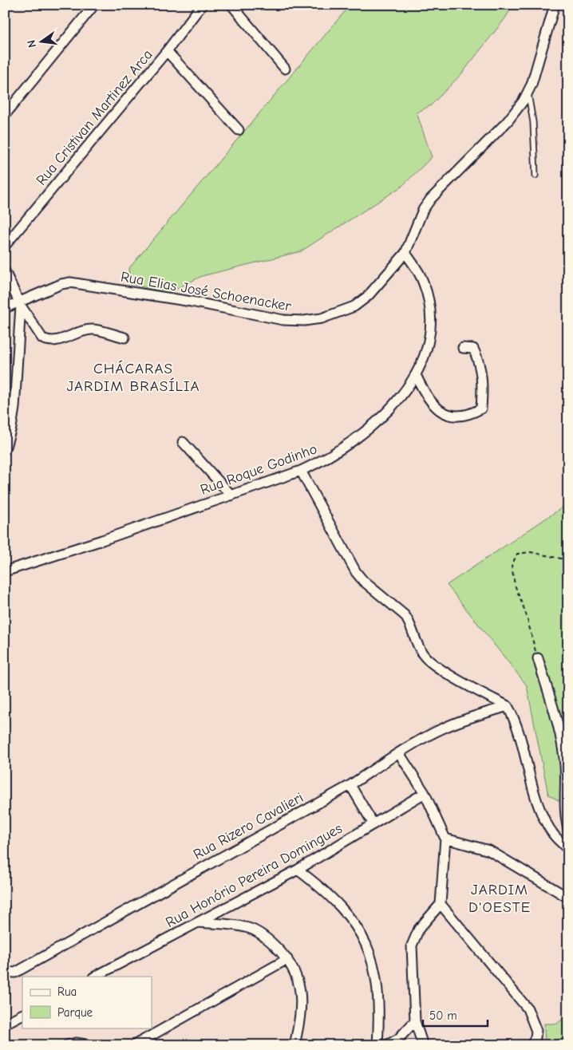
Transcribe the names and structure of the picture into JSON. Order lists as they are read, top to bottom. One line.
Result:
{"streets":{"street":["Rua Cristivan Martinez Arca","Rua Elias José Schoenacker","Rua Roque Godinho","Rua Rizero Cavalieri","Rua Honório Pereira Domingues"]},"crossings":[["Rua Elias José Schoenacker","Rua Roque Godinho"]],"districts":["CHÁCARAS JARDIM BRASÍLIA","JARDIM D'OESTE"],"legend":["Rua","Parque"],"scale_bar":"50 m","north":"left"}
